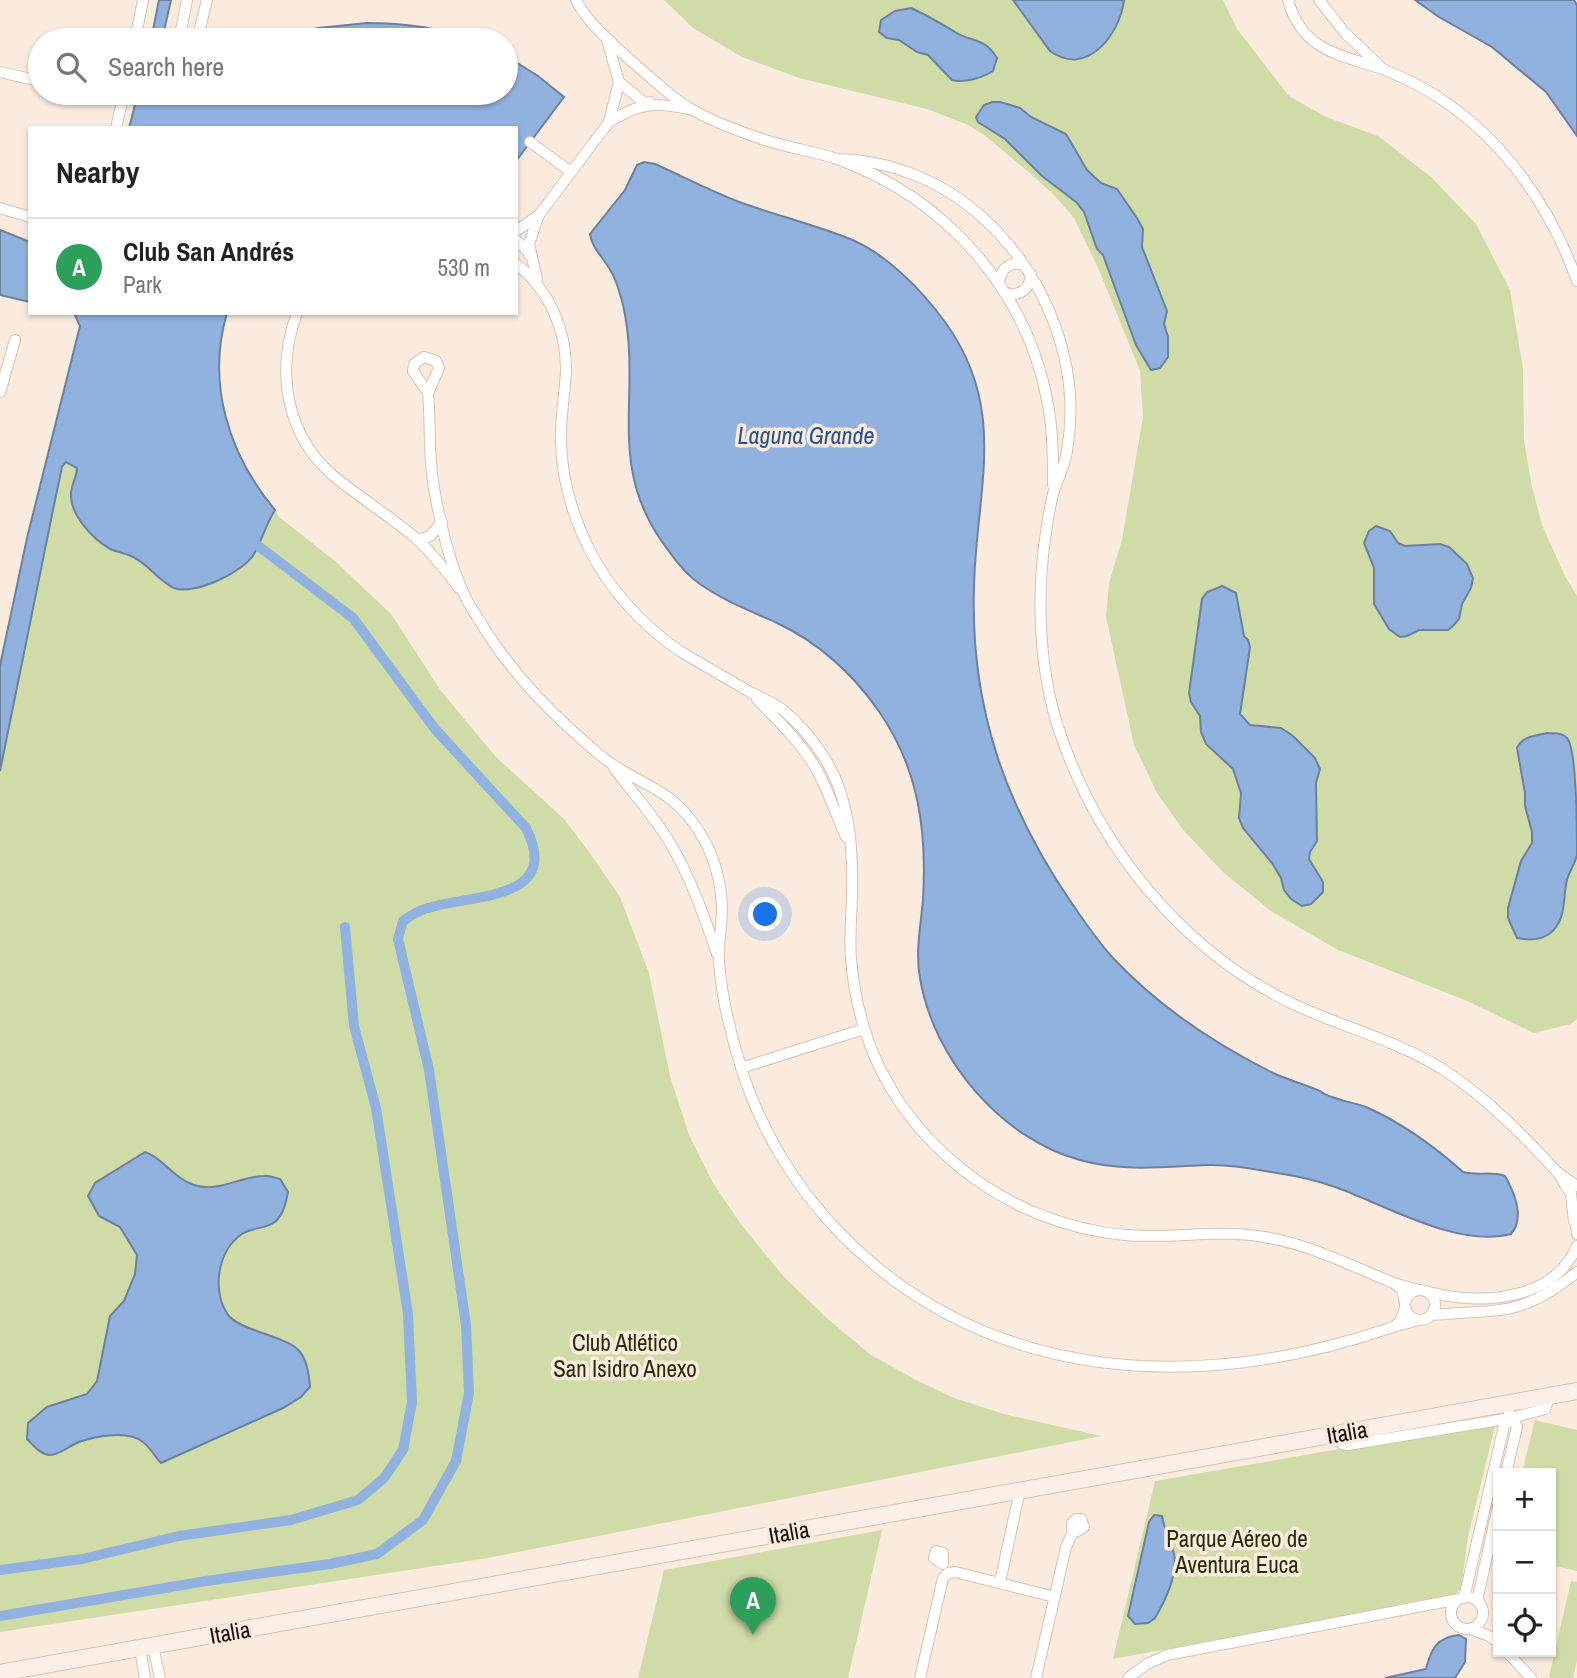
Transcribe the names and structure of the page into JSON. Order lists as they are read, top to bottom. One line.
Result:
{"streets":{"street":["Italia"]},"water":["Laguna Grande"],"parks":["Club Atlético San Isidro Anexo","Parque Aéreo de Aventura Euca"],"page":{"search":"Search here","heading":"Nearby","list":[{"mark":"A","name":"Club San Andrés","note":"Park","value":"530 m"}],"map_buttons":["+","−"],"pins":"A"}}
